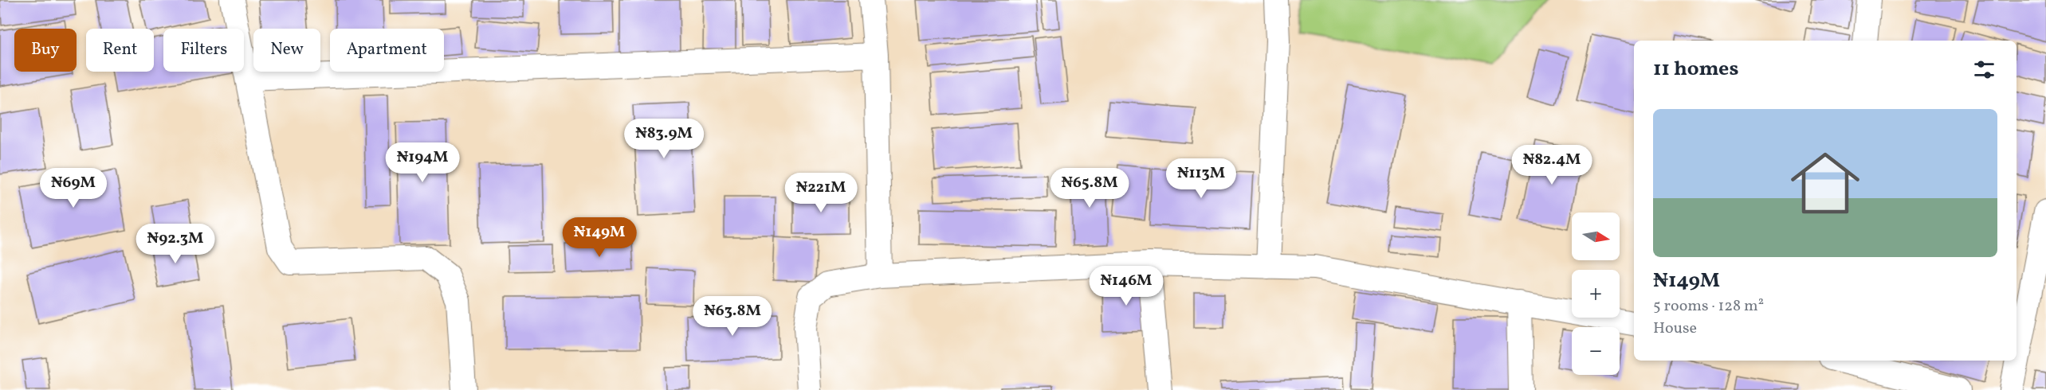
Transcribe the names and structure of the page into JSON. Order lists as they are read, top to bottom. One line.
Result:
{"north":"right","page":{"chip":["Buy","Rent","Filters","New","Apartment"],"heading":"11 homes","list":[{"name":"₦149M","note":"5 rooms · 128 m² · House"}],"price":["₦83.9M","₦194M","₦82.4M","₦113M","₦69M","₦65.8M","₦221M","₦149M","₦92.3M","₦146M","₦63.8M"],"map_buttons":["+","−"]}}
